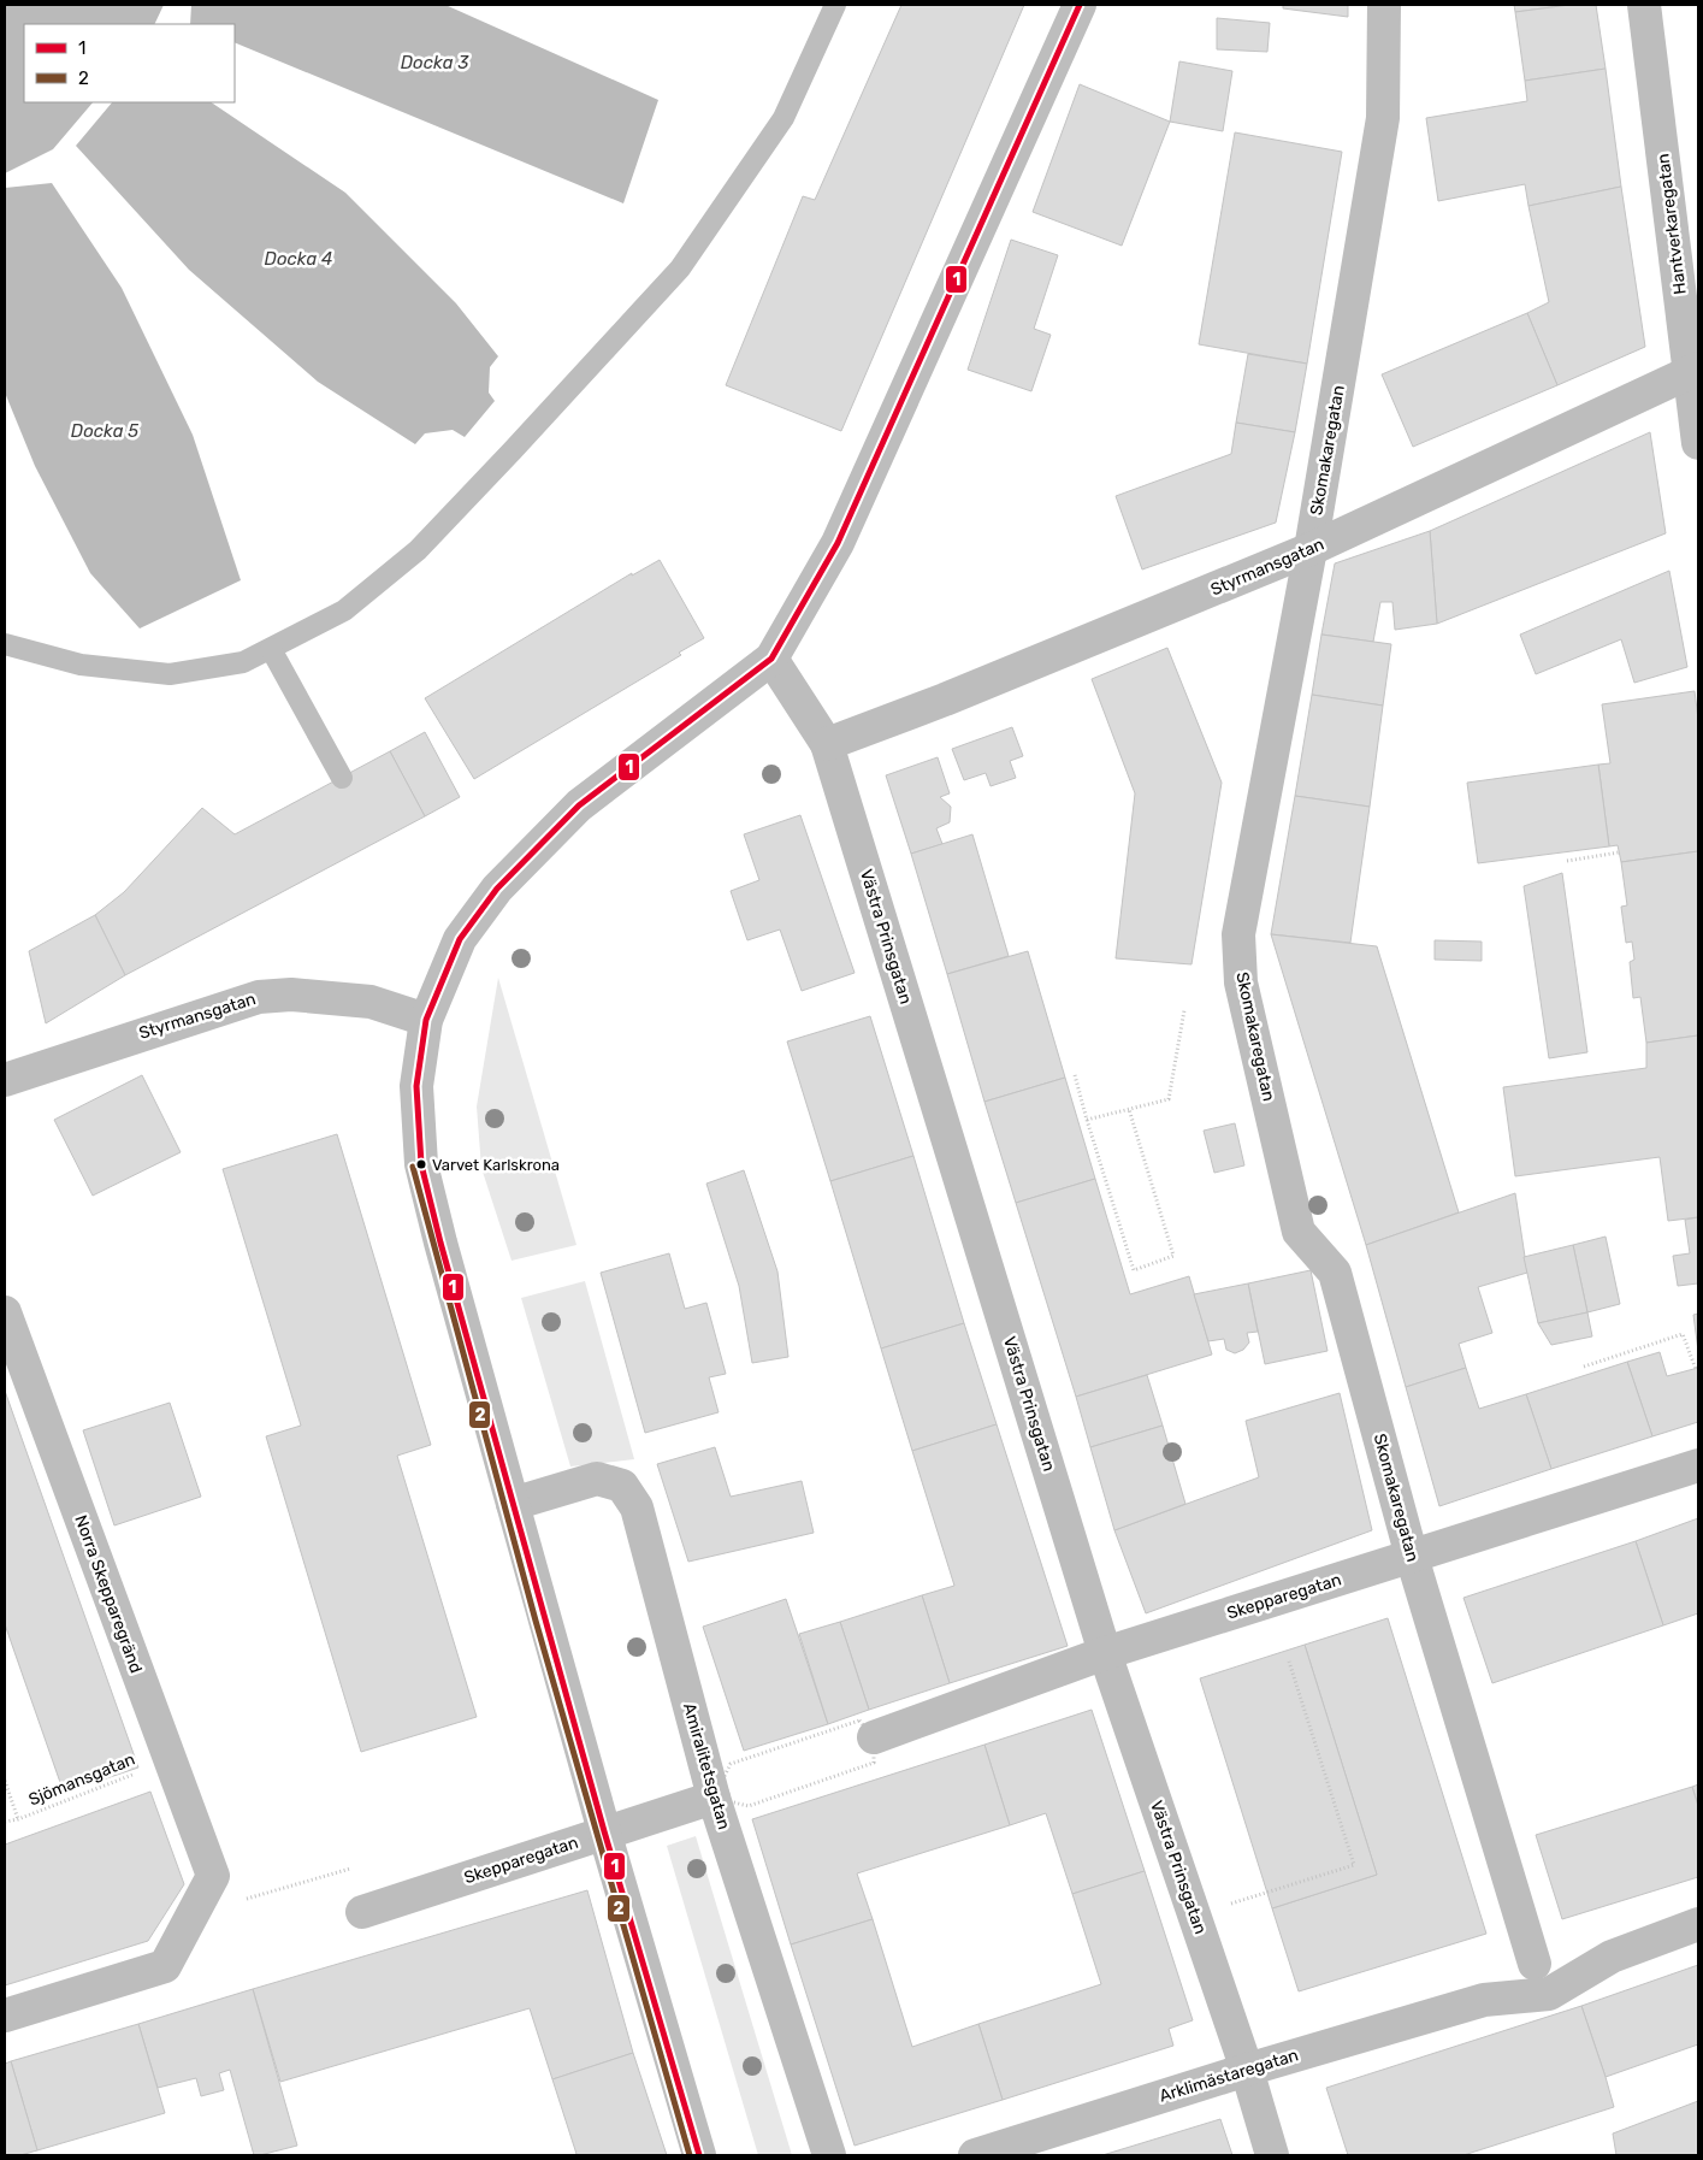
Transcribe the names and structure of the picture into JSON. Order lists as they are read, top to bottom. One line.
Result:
{"streets":{"street":["Hantverkaregatan","Skomakaregatan","Styrmansgatan","Västra Prinsgatan","Norra Skepparegränd","Skepparegatan","Amiralitetsgatan","Arklimästaregatan"],"path":["Sjömansgatan"]},"crossings":[["Hantverkaregatan","Styrmansgatan"],["Skomakaregatan","Styrmansgatan"],["Skomakaregatan","Skepparegatan"],["Skomakaregatan","Arklimästaregatan"],["Styrmansgatan","Västra Prinsgatan"],["Västra Prinsgatan","Skepparegatan"],["Västra Prinsgatan","Arklimästaregatan"],["Norra Skepparegränd","Sjömansgatan"],["Skepparegatan","Amiralitetsgatan"]],"water":["Docka 3","Docka 4","Docka 5"],"places":["Varvet Karlskrona"],"lines":["transit line 1","transit line 2"],"legend":["1","2"]}
